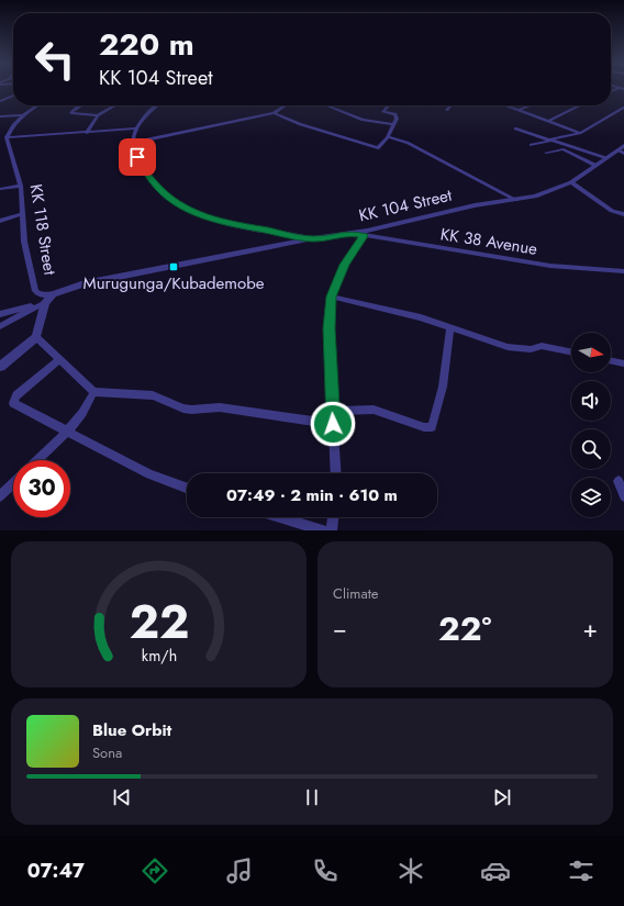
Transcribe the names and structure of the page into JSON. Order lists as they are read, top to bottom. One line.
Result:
{"streets":{"street":["KK 104 Street","KK 118 Street","KK 38 Avenue"]},"crossings":[["KK 104 Street","KK 118 Street"],["KK 104 Street","KK 38 Avenue"]],"places":{"transit":["Murugunga/Kubademobe"]},"north":"right","page":{"turn":["220 m","KK 104 Street"],"limit":"30","trip":"07:49 · 2 min · 610 m","tile":"Climate","heat":["−","22°","+"],"song":["Blue Orbit","Sona"],"tabs":"07:47","gauge":["22","km/h"]}}
